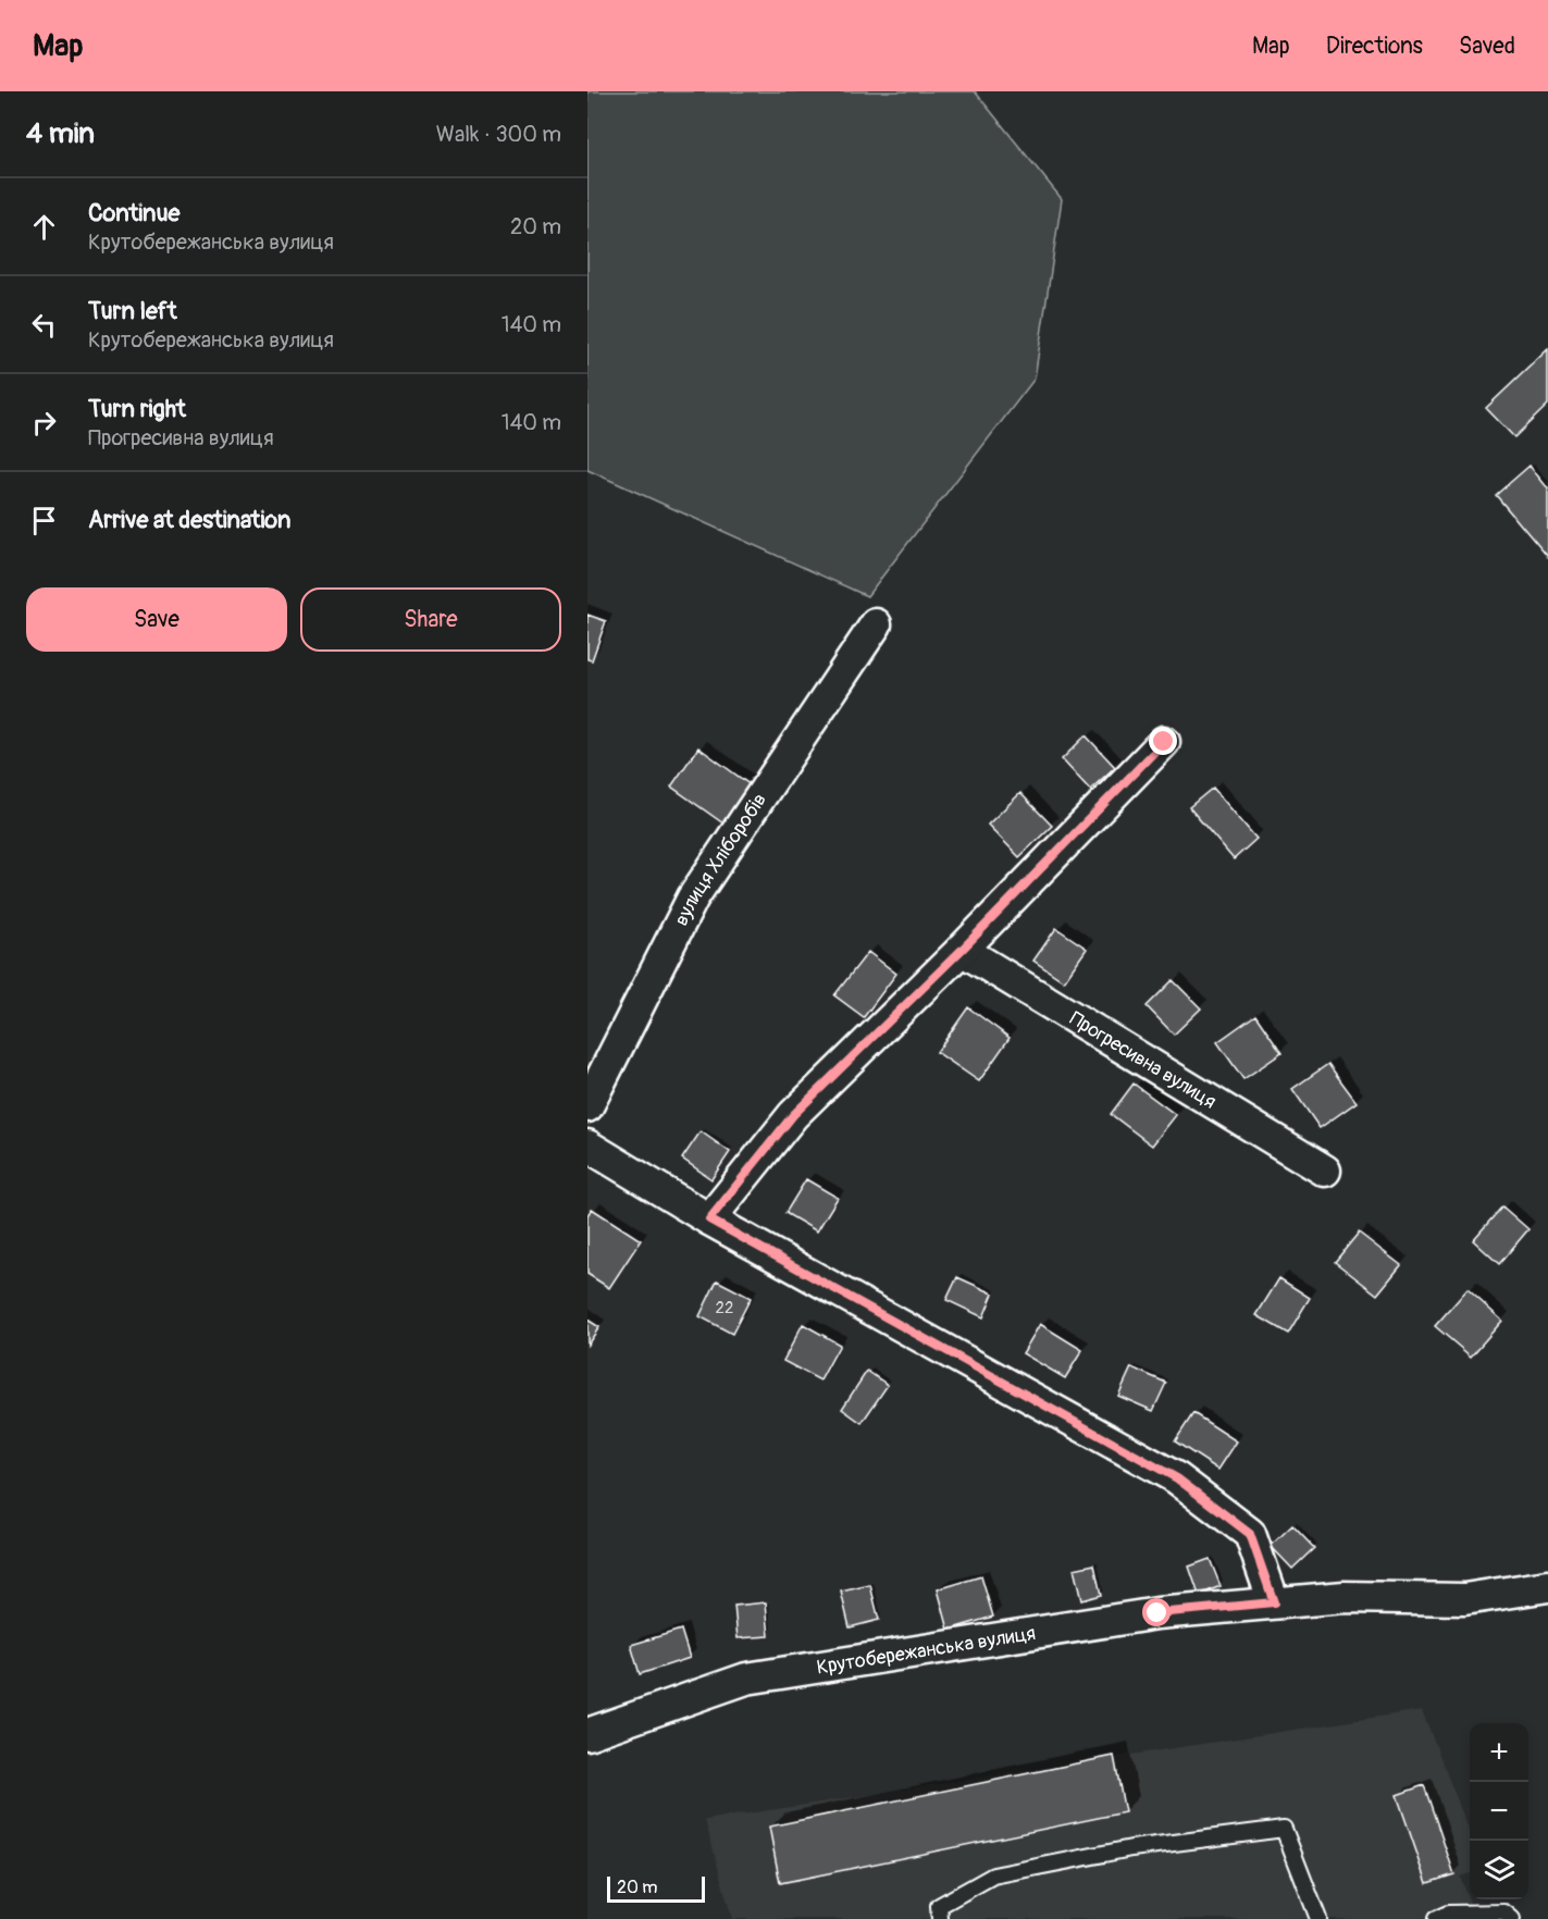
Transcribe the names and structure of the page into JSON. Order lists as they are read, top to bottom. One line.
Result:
{"streets":{"street":["вулиця Хліборобів","Прогресивна вулиця","Крутобережанська вулиця"]},"house_numbers":["22"],"scale_bar":"20 m","page":{"header":"Map","nav":["Map","Directions","Saved"],"heading":["4 min","Walk · 300 m"],"list":[["Continue","Крутобережанська вулиця","20 m"],["Turn left","Крутобережанська вулиця","140 m"],["Turn right","Прогресивна вулиця","140 m"],"Arrive at destination"],"buttons":["Save","Share"],"map_buttons":["+","−"],"scale":"20 m"}}
